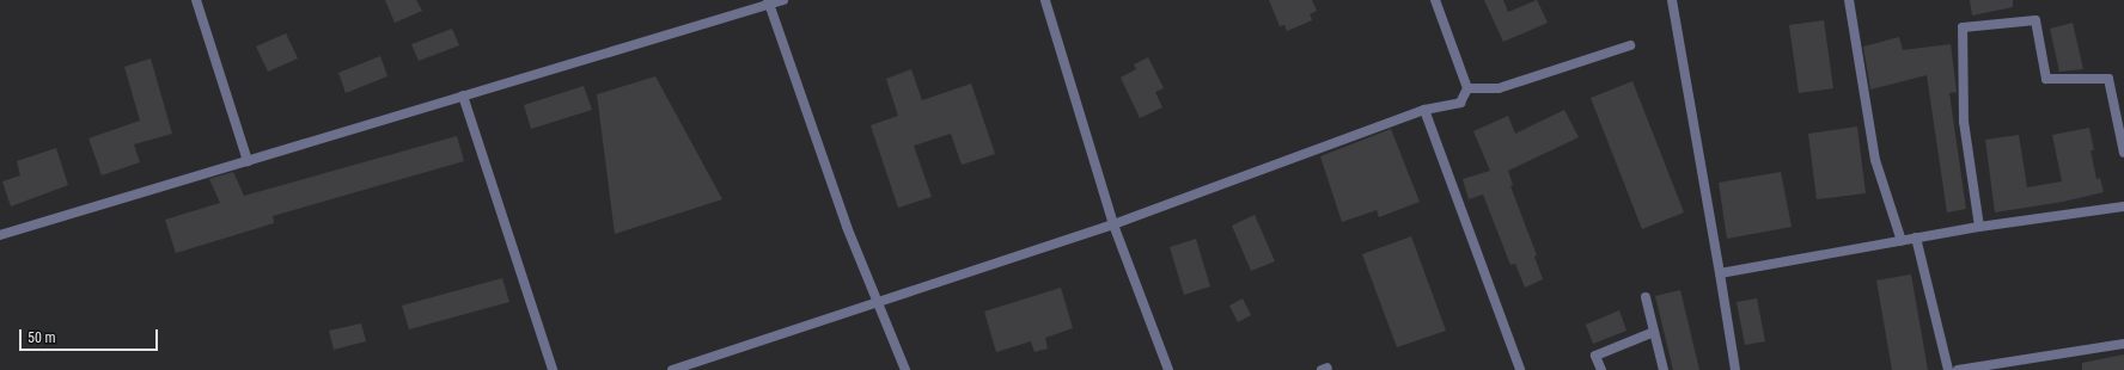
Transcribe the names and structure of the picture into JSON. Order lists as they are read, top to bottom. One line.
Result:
{"scale_bar":"50 m"}
